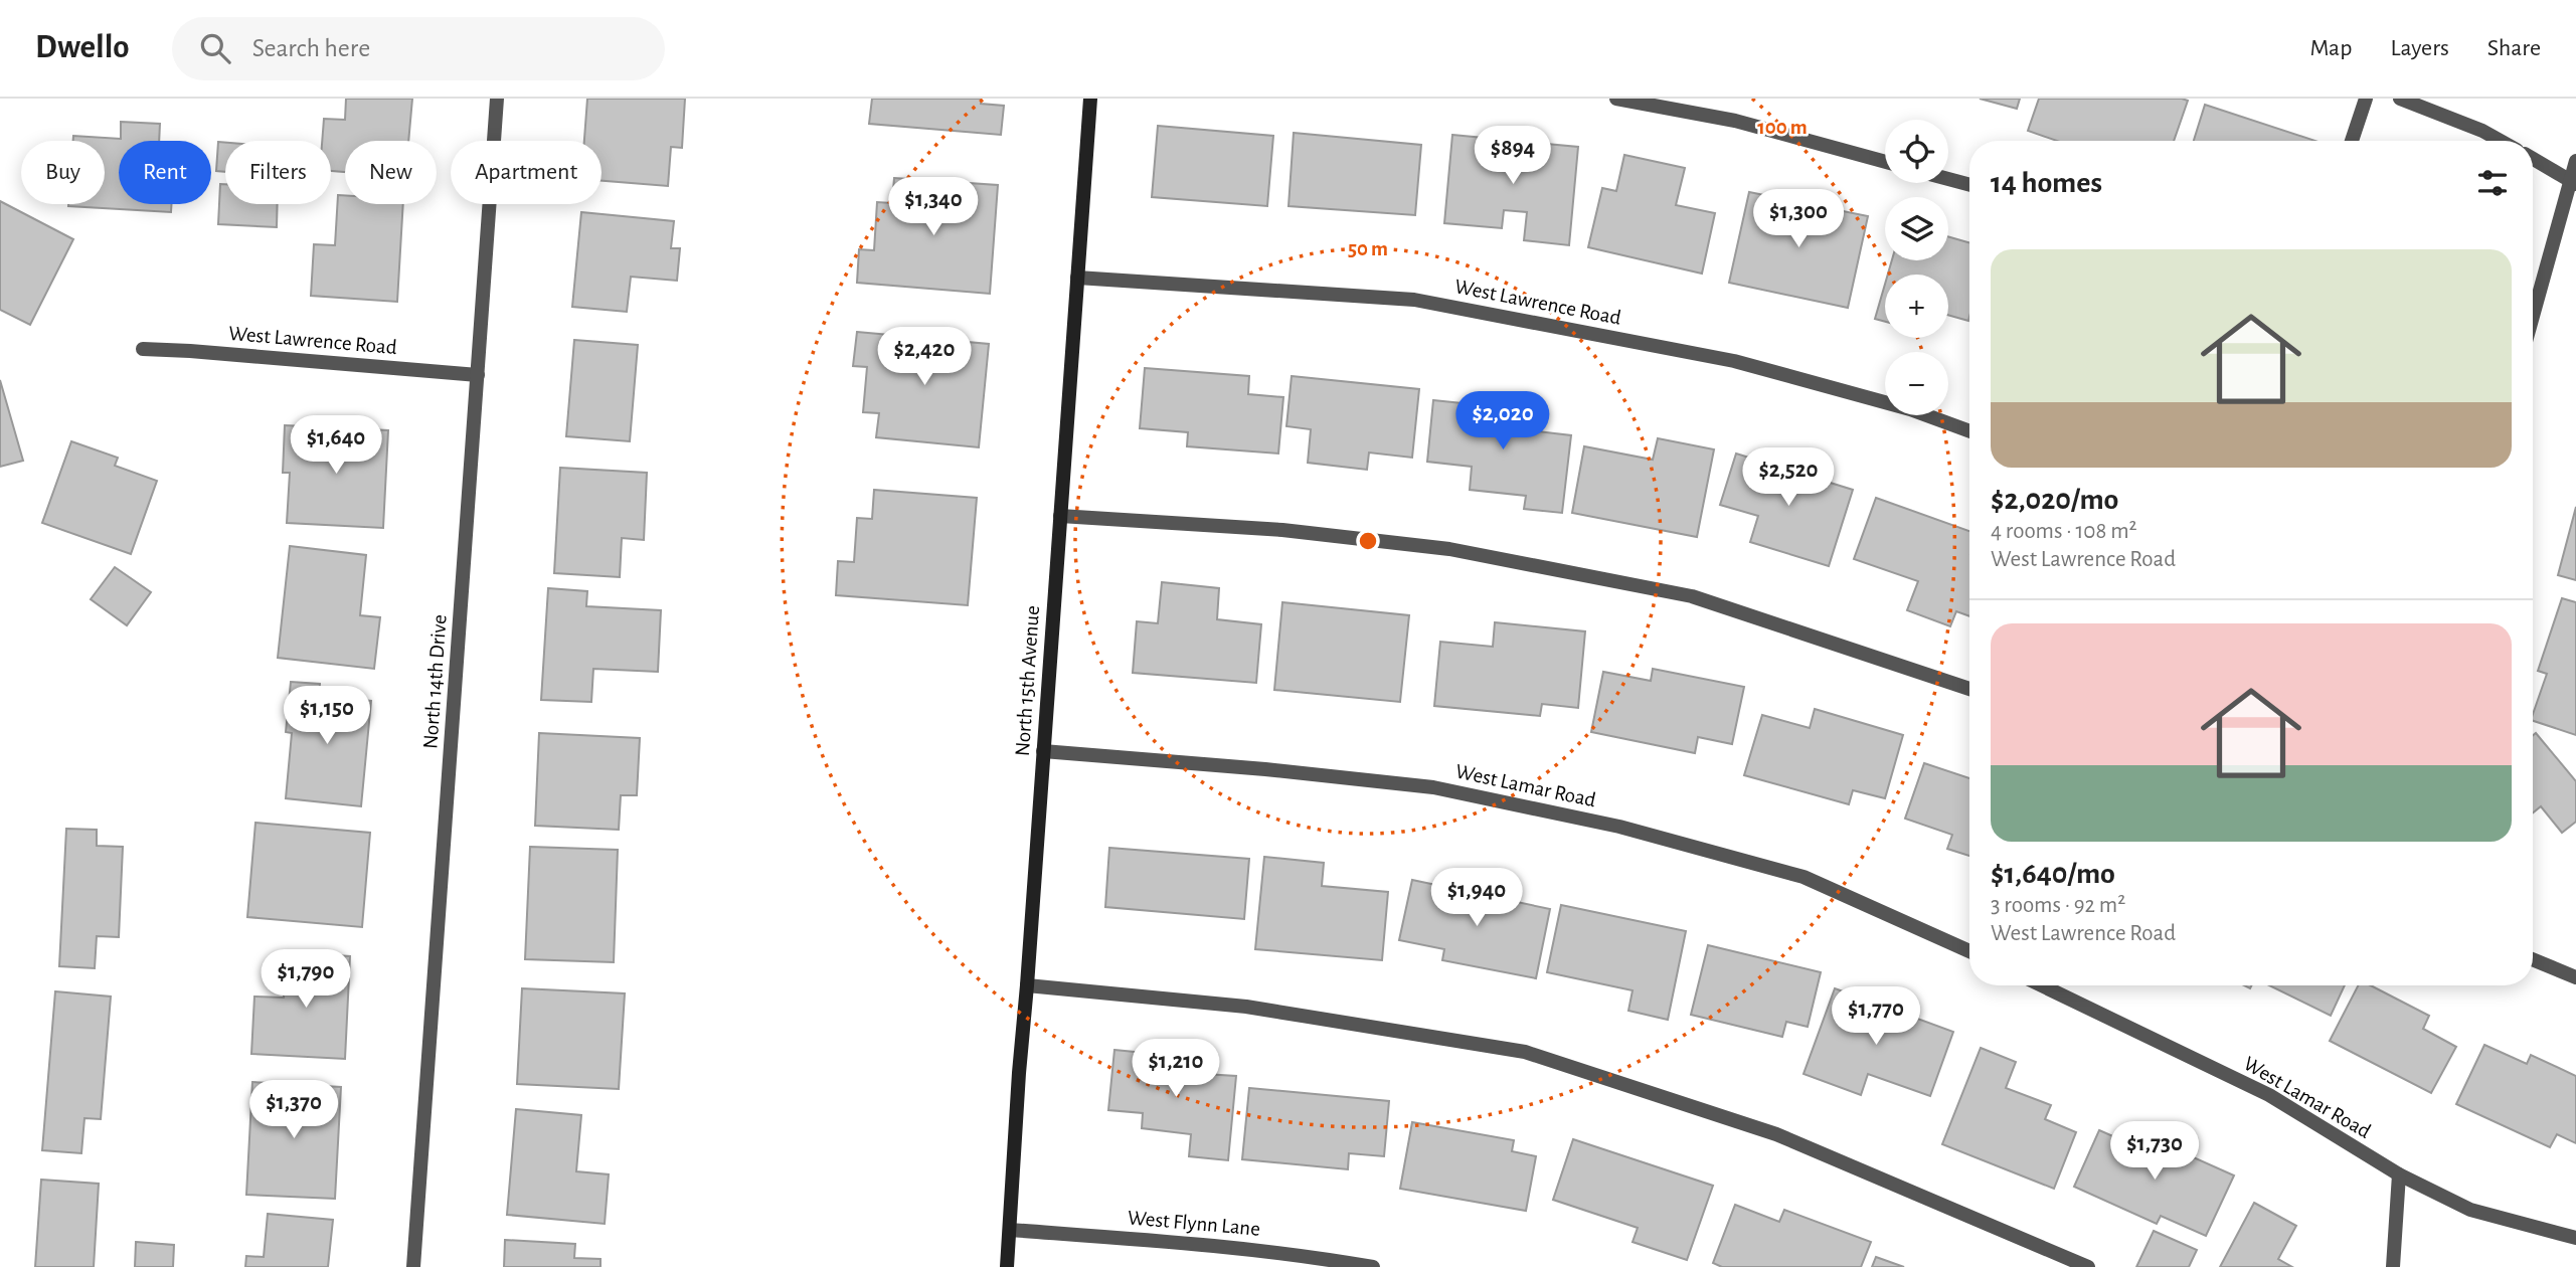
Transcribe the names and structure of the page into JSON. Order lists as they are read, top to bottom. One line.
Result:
{"streets":{"street":["West Lawrence Road","North 15th Avenue","North 14th Drive","West Lamar Road","West Flynn Lane"]},"crossings":[["West Lawrence Road","North 15th Avenue"],["West Lawrence Road","North 14th Drive"],["North 15th Avenue","West Lamar Road"],["North 15th Avenue","West Flynn Lane"]],"page":{"header":"Dwello","search":"Search here","nav":["Map","Layers","Share"],"map_buttons":["+","−"],"price":["$894","$1,340","$1,300","$2,420","$2,020","$1,640","$2,520","$1,150","$1,940","$1,790","$1,770","$1,210","$1,370","$1,730"],"chip":["Buy","Rent","Filters","New","Apartment"],"heading":"14 homes","list":[{"name":"$2,020/mo","note":"4 rooms · 108 m² · West Lawrence Road"},{"name":"$1,640/mo","note":"3 rooms · 92 m² · West Lawrence Road"}]},"rings":["100 m","50 m"]}
